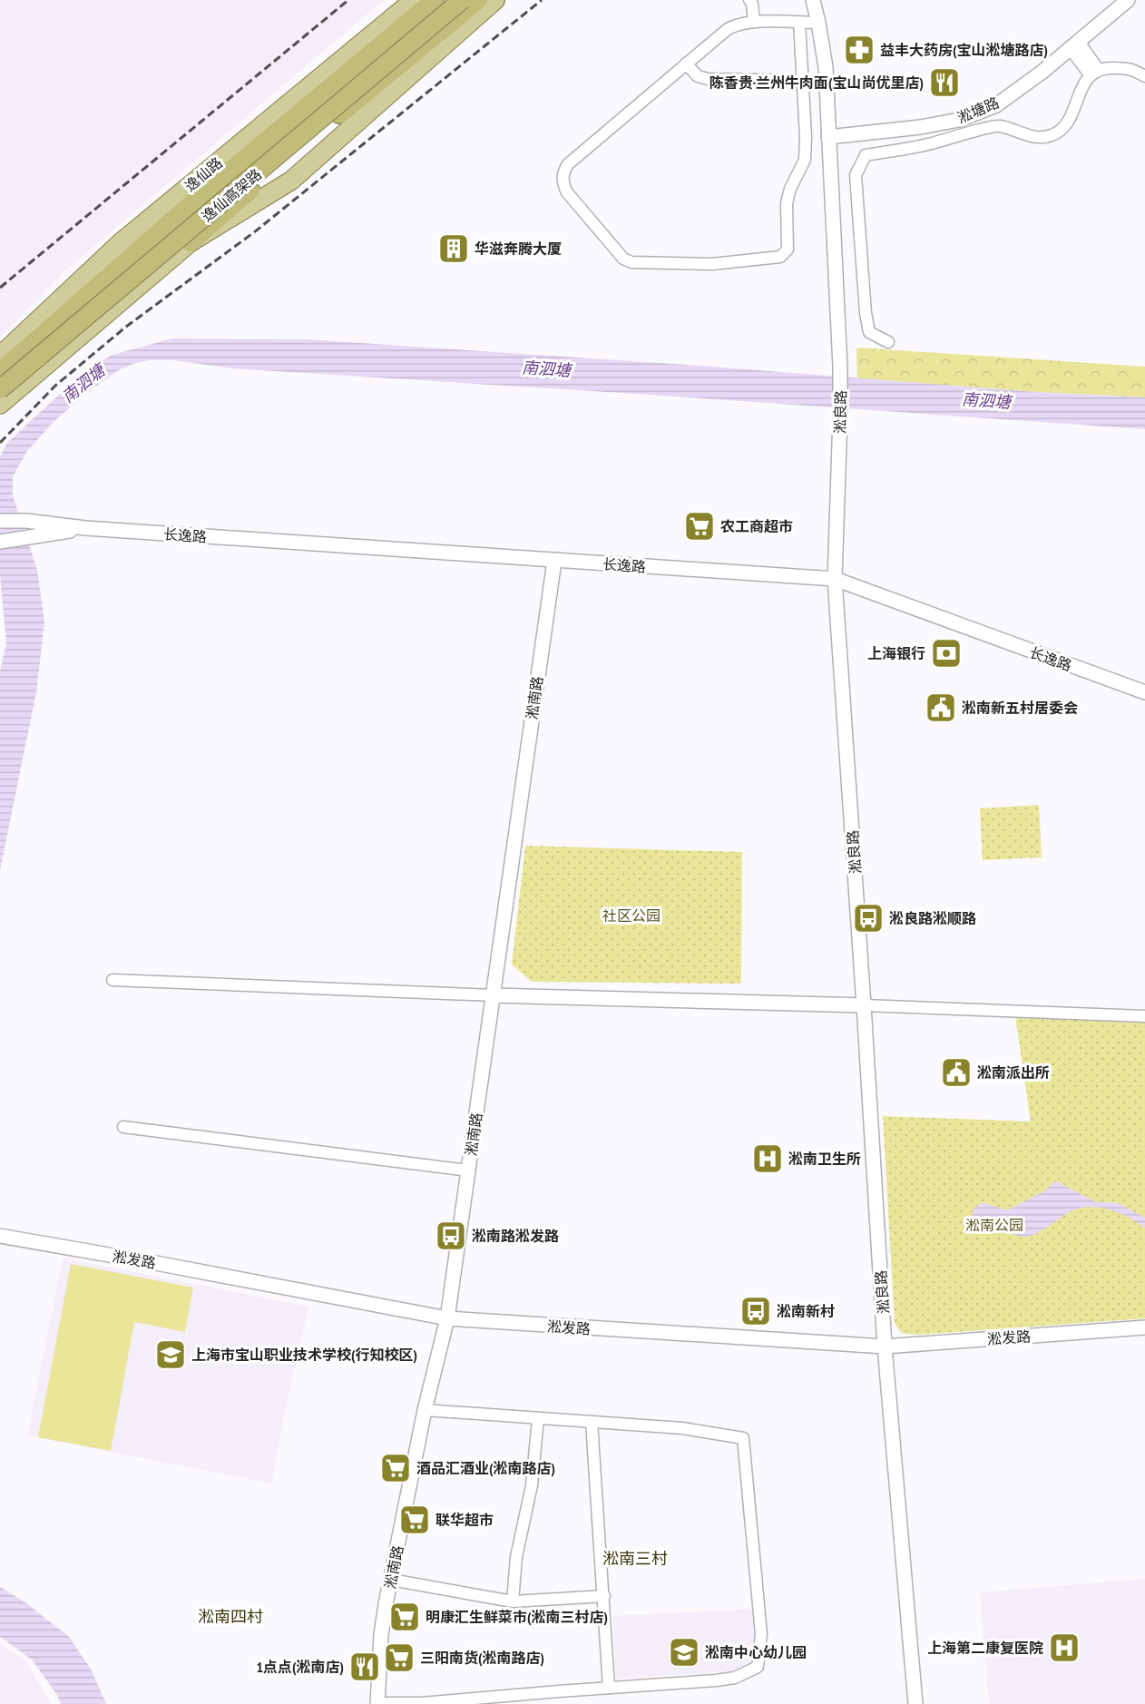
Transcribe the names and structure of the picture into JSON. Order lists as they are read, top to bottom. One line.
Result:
{"streets":{"highway":["逸仙高架路"],"main road":["逸仙路"],"street":["淞塘路","淞良路","长逸路","淞南路","淞发路"]},"crossings":[["淞塘路","淞良路"],["淞良路","长逸路"],["淞良路","淞发路"],["长逸路","淞南路"],["淞南路","淞发路"]],"districts":["淞南三村","淞南四村"],"water":["南泗塘"],"parks":["社区公园","淞南公园"],"places":{"pharmacy":["益丰大药房(宝山淞塘路店)"],"restaurant":["陈香贵·兰州牛肉面(宝山尚优里店)","1点点(淞南店)"],"building":["华滋奔腾大厦"],"supermarket":["农工商超市","酒品汇酒业(淞南路店)","联华超市","明康汇生鲜菜市(淞南三村店)","三阳南货(淞南路店)"],"bank":["上海银行"],"public building":["淞南新五村居委会","淞南派出所"],"bus stop":["淞良路淞顺路","淞南路淞发路","淞南新村"],"hospital":["淞南卫生所","上海第二康复医院"],"school or university":["上海市宝山职业技术学校(行知校区)","淞南中心幼儿园"]}}
